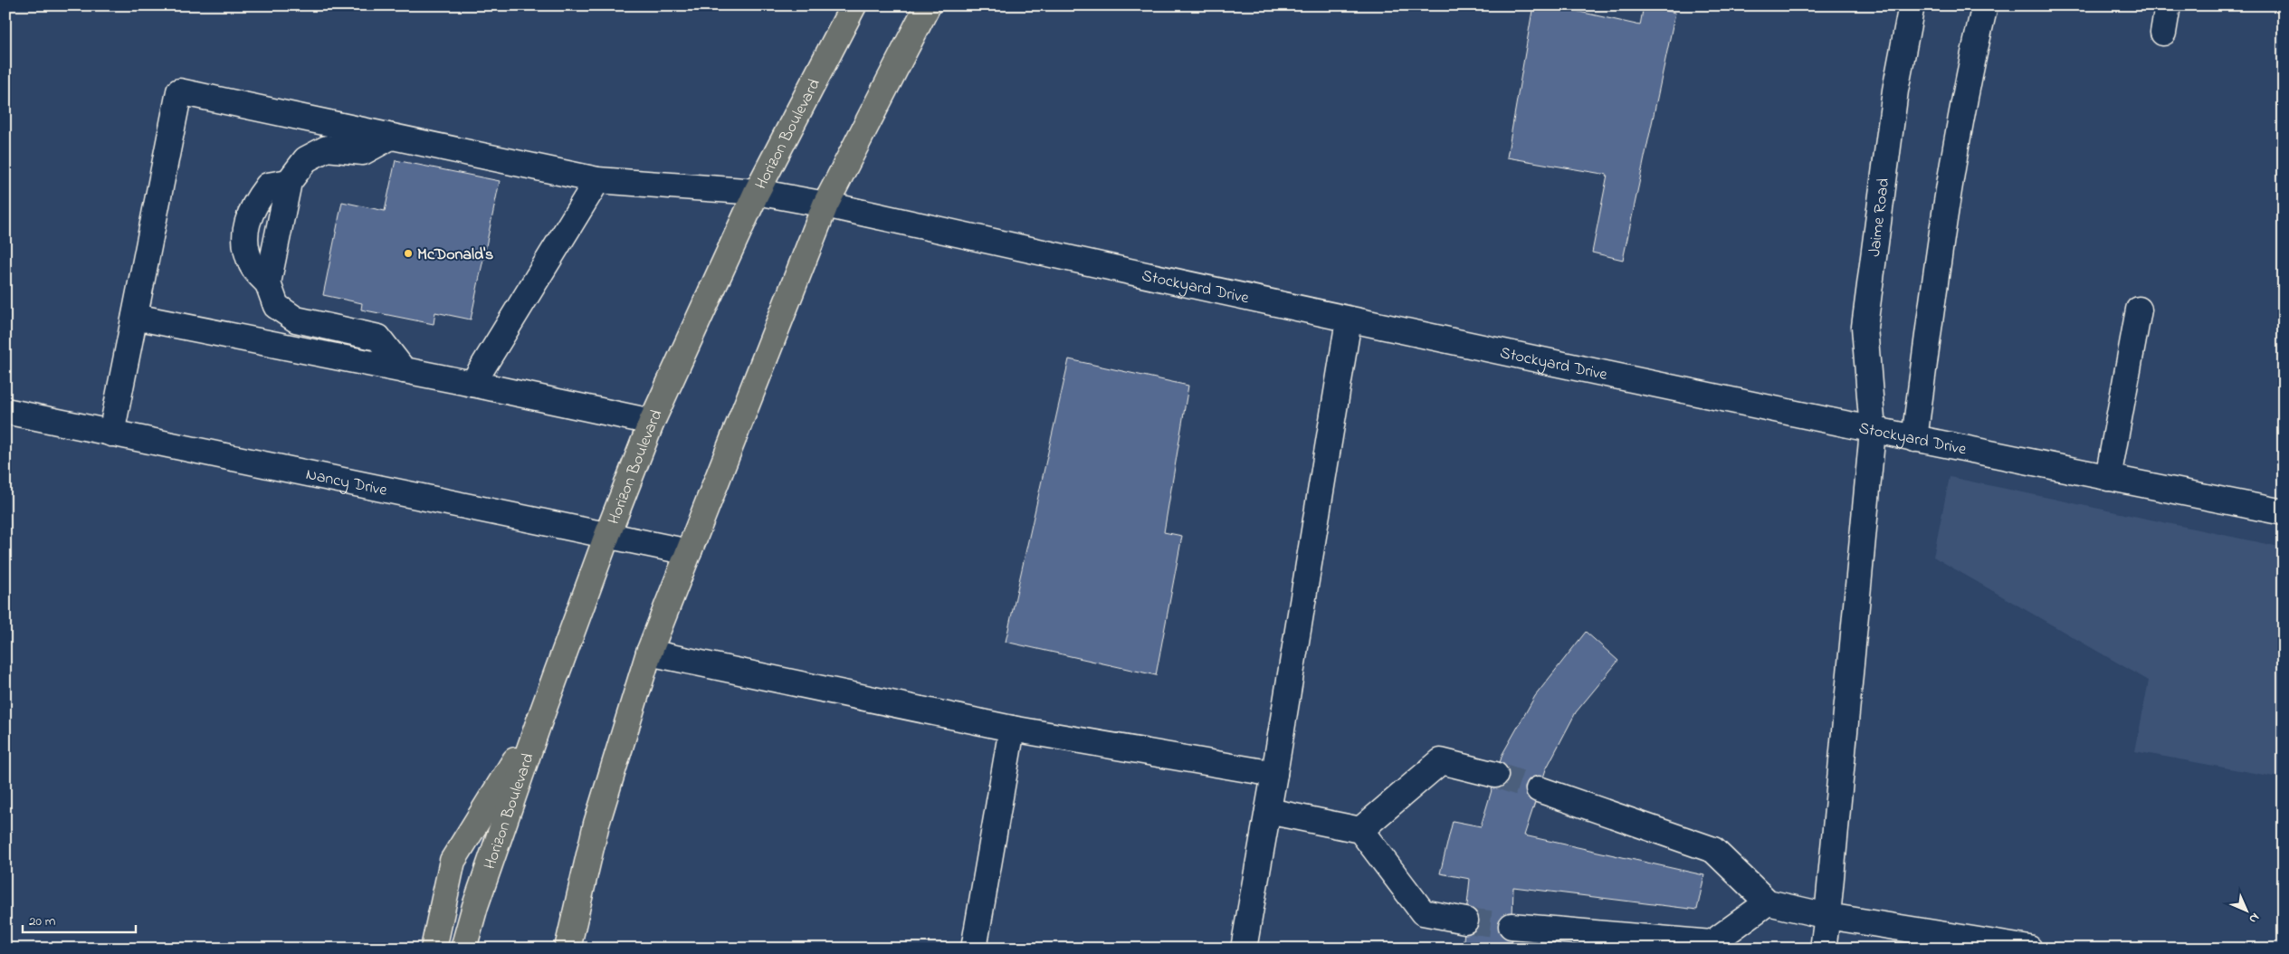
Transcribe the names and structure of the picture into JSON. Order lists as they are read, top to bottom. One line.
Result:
{"streets":{"main road":["Horizon Boulevard"],"street":["Jaime Road","Stockyard Drive","Nancy Drive"]},"crossings":[["Horizon Boulevard","Stockyard Drive"],["Horizon Boulevard","Nancy Drive"],["Jaime Road","Stockyard Drive"]],"places":["McDonald's"],"scale_bar":"20 m","north":"bottom right"}
